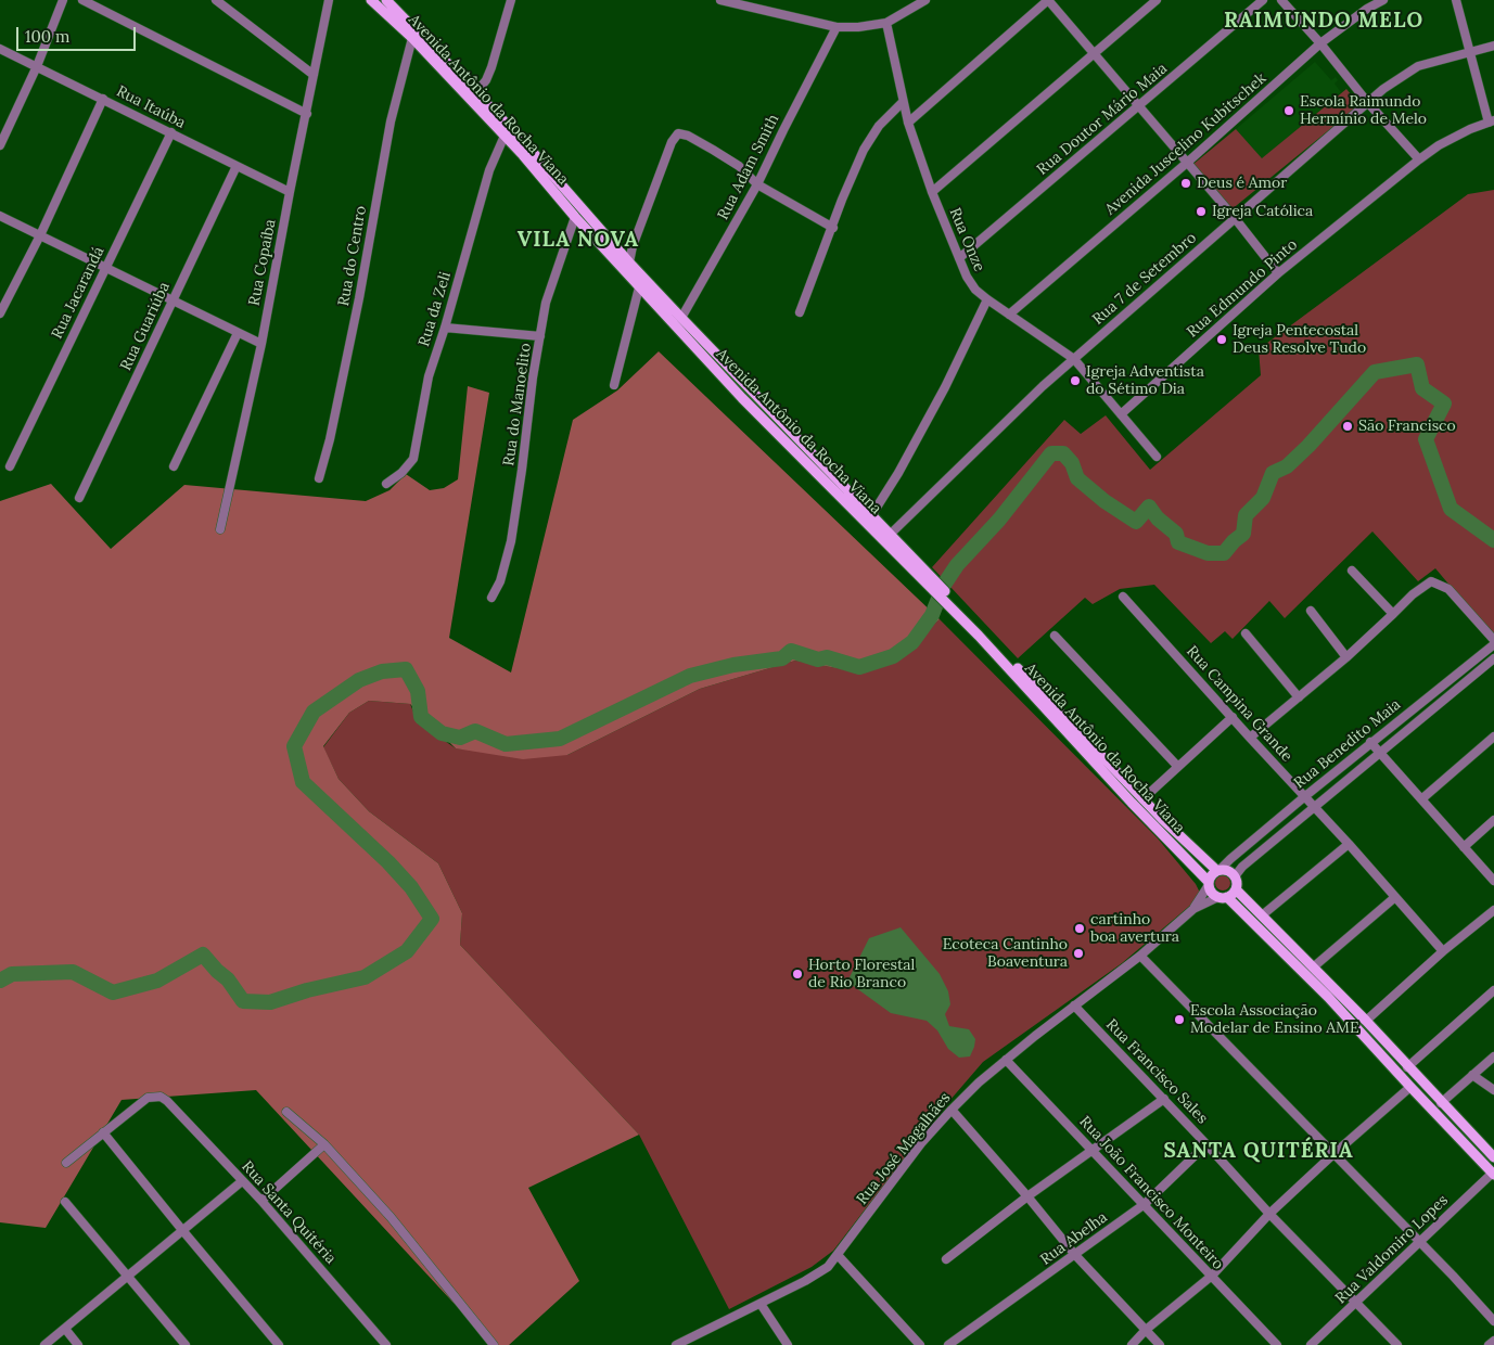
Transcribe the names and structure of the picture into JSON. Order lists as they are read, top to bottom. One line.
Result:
{"streets":{"main road":["Avenida Antônio da Rocha Viana"],"street":["Rua Itaúba","Rua Doutor Mário Maia","Avenida Juscelino Kubitschek","Rua Adam Smith","Rua Onze","Rua do Centro","Rua Copaíba","Rua 7 de Setembro","Rua Edmundo Pinto","Rua Jacarandá","Rua da Zeli","Rua Guariúba","Rua do Manoelito","Rua Campina Grande","Rua Benedito Maia","Rua Francisco Sales","Rua José Magalhães","Rua João Francisco Monteiro","Rua Santa Quitéria","Rua Abelha","Rua Valdomiro Lopes"]},"crossings":[["Avenida Antônio da Rocha Viana","Rua Adam Smith"],["Avenida Antônio da Rocha Viana","Rua do Centro"],["Avenida Antônio da Rocha Viana","Rua 7 de Setembro"],["Avenida Antônio da Rocha Viana","Rua da Zeli"],["Avenida Antônio da Rocha Viana","Rua do Manoelito"],["Avenida Antônio da Rocha Viana","Rua Benedito Maia"],["Avenida Antônio da Rocha Viana","Rua José Magalhães"],["Rua Itaúba","Rua Copaíba"],["Rua Itaúba","Rua Jacarandá"],["Rua Itaúba","Rua Guariúba"],["Rua Doutor Mário Maia","Rua Onze"],["Avenida Juscelino Kubitschek","Rua Onze"],["Rua Onze","Rua 7 de Setembro"],["Rua Onze","Rua Edmundo Pinto"],["Rua Campina Grande","Rua Benedito Maia"],["Rua Benedito Maia","Rua José Magalhães"],["Rua Francisco Sales","Rua José Magalhães"],["Rua Francisco Sales","Rua Abelha"],["Rua Francisco Sales","Rua Valdomiro Lopes"],["Rua José Magalhães","Rua João Francisco Monteiro"],["Rua João Francisco Monteiro","Rua Abelha"]],"districts":["RAIMUNDO MELO","VILA NOVA","SANTA QUITÉRIA"],"places":["Escola Raimundo Hermínio de Melo","Deus é Amor","Igreja Católica","Igreja Pentecostal Deus Resolve Tudo","Igreja Adventista do Sétimo Dia","São Francisco","cartinho boa avertura","Ecoteca Cantinho Boaventura","Horto Florestal de Rio Branco","Escola Associação Modelar de Ensino AME"],"scale_bar":"100 m"}
